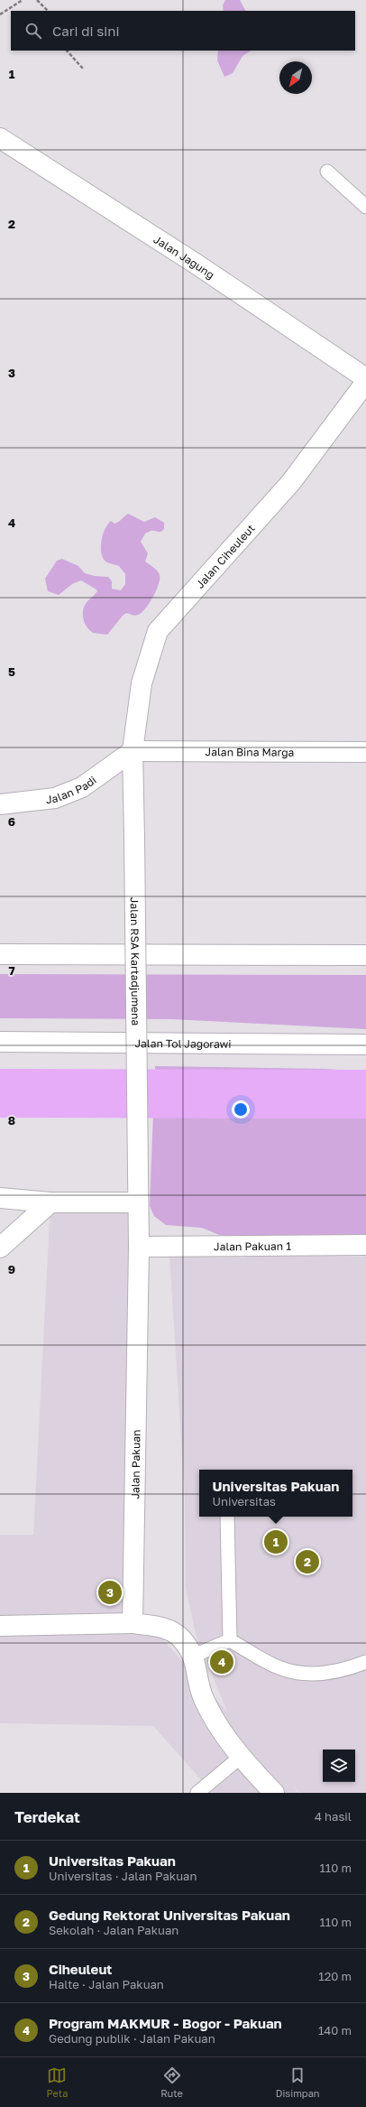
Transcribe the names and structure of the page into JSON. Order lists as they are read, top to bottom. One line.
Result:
{"streets":{"main road":["Jalan Jagung","Jalan Ciheuleut","Jalan Bina Marga","Jalan Padi","Jalan RSA Kartadjumena","Jalan Tol Jagorawi","Jalan Pakuan 1","Jalan Pakuan"]},"crossings":[["Jalan Ciheuleut","Jalan Bina Marga"],["Jalan Ciheuleut","Jalan Padi"],["Jalan Ciheuleut","Jalan RSA Kartadjumena"],["Jalan Bina Marga","Jalan Padi"],["Jalan Bina Marga","Jalan RSA Kartadjumena"],["Jalan Padi","Jalan RSA Kartadjumena"],["Jalan RSA Kartadjumena","Jalan Pakuan"],["Jalan Pakuan 1","Jalan Pakuan"]],"north":"bottom left","page":{"search":"Cari di sini","popup":["Universitas Pakuan","Universitas"],"pins":["1","2","3","4"],"heading":["Terdekat","4 hasil"],"list":[{"mark":"1","name":"Universitas Pakuan","note":"Universitas · Jalan Pakuan","value":"110 m"},{"mark":"2","name":"Gedung Rektorat Universitas Pakuan","note":"Sekolah · Jalan Pakuan","value":"110 m"},{"mark":"3","name":"Ciheuleut","note":"Halte · Jalan Pakuan","value":"120 m"},{"mark":"4","name":"Program MAKMUR - Bogor - Pakuan","note":"Gedung publik · Jalan Pakuan","value":"140 m"}],"nav":["Peta","Rute","Disimpan"]},"grid":{"rows":["1","2","3","4","5","6","7","8","9"]}}
